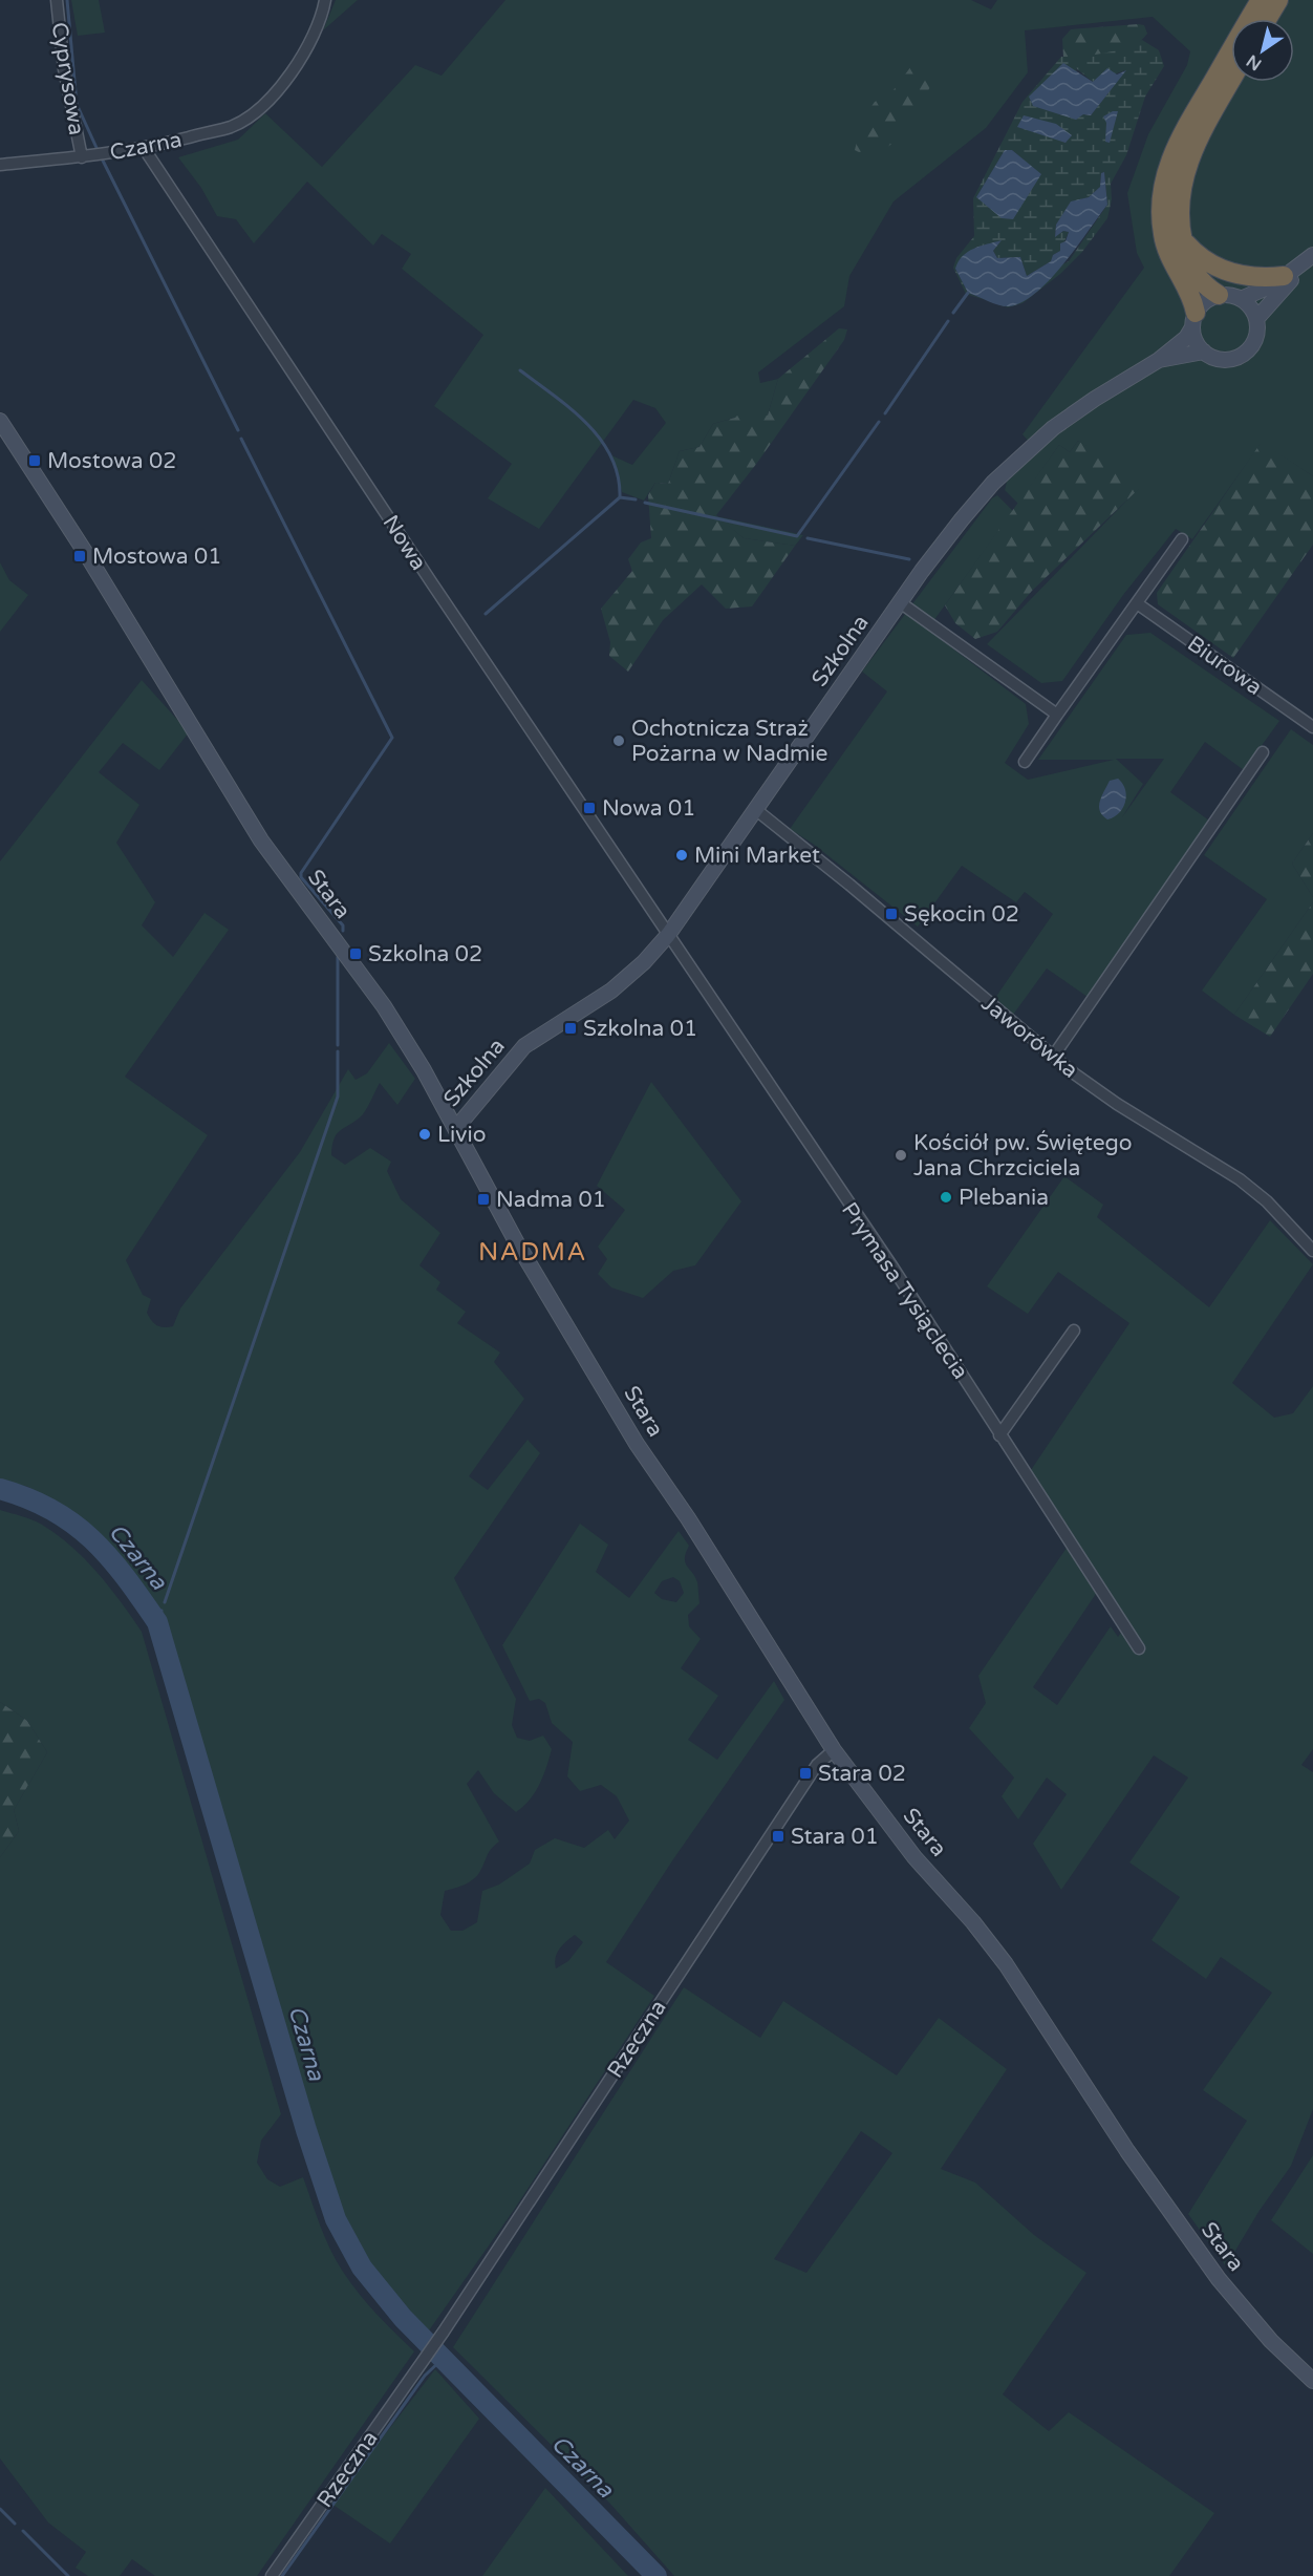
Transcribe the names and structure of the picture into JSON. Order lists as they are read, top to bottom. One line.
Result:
{"streets":{"street":["Cyprysowa","Czarna","Nowa","Szkolna","Biurowa","Stara","Jaworówka","Prymasa Tysiąclecia","Rzeczna"]},"crossings":[["Cyprysowa","Czarna"],["Czarna","Nowa"],["Nowa","Szkolna"],["Nowa","Prymasa Tysiąclecia"],["Szkolna","Stara"],["Szkolna","Jaworówka"],["Szkolna","Prymasa Tysiąclecia"],["Stara","Rzeczna"]],"districts":["NADMA"],"water":["Czarna"],"places":{"transit":["Mostowa 02","Mostowa 01","Nowa 01","Sękocin 02","Szkolna 02","Szkolna 01","Nadma 01","Stara 02","Stara 01"],"other":["Ochotnicza Straż Pożarna w Nadmie","Mini Market","Livio","Kościół pw. Świętego Jana Chrzciciela","Plebania"]},"north":"bottom left"}
